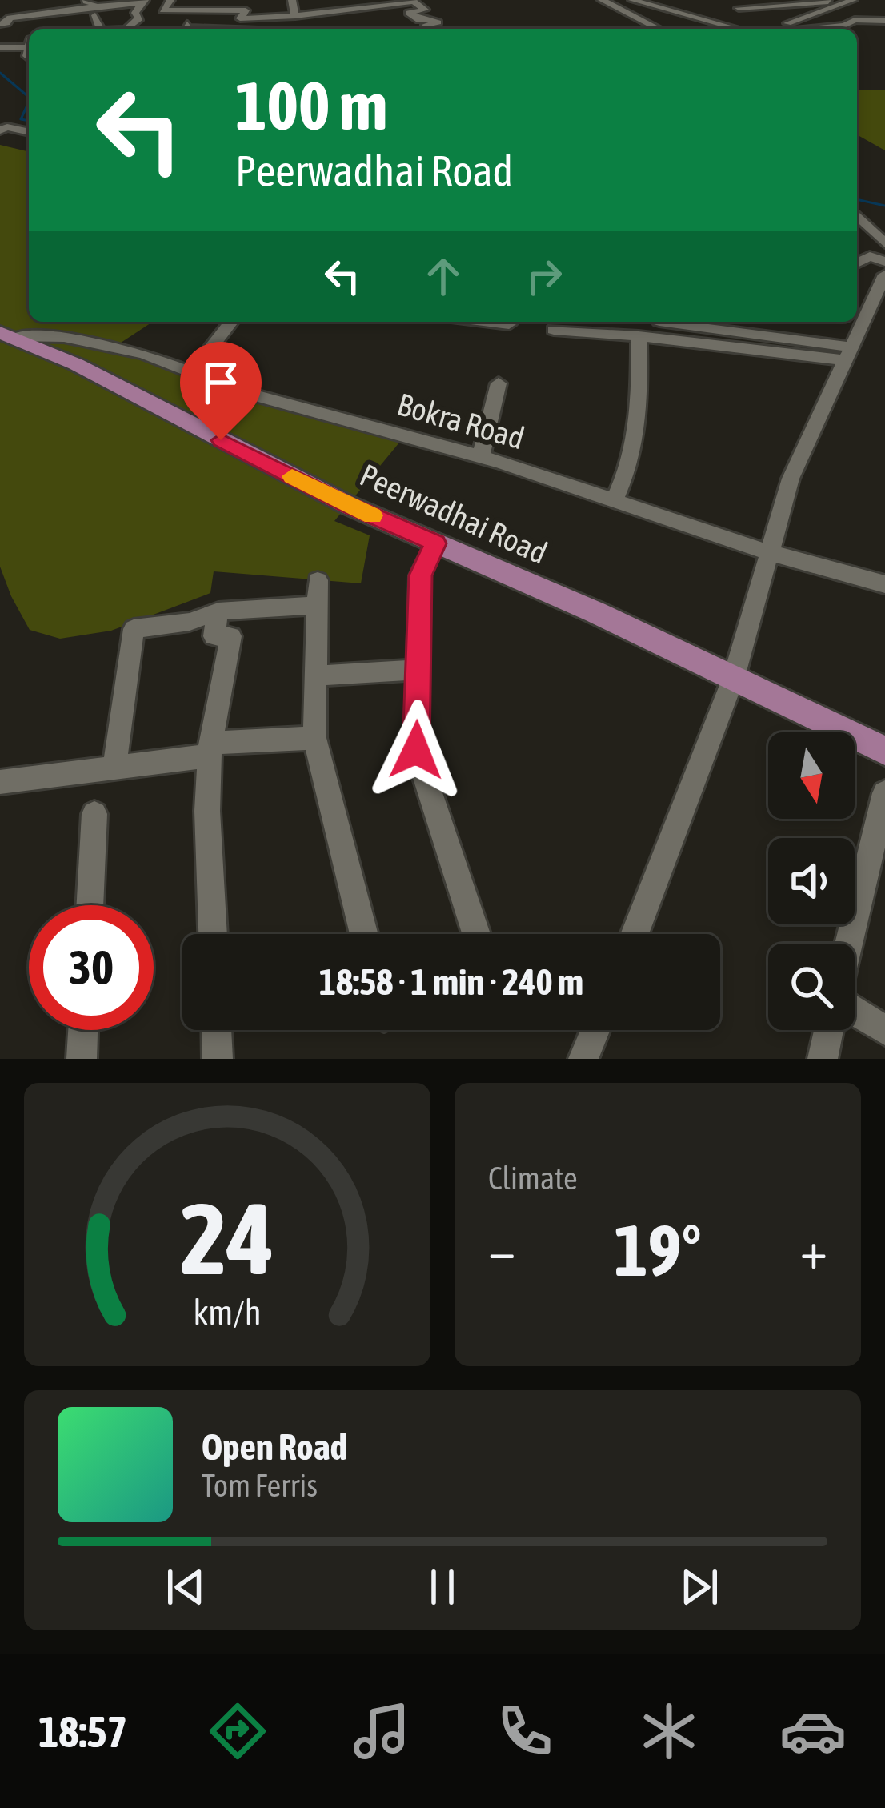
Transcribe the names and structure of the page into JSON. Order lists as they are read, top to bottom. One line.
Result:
{"streets":{"main road":["Peerwadhai Road"],"street":["Bokra Road"]},"crossings":[["Bokra Road","Peerwadhai Road"]],"north":"bottom","page":{"turn":["100 m","Peerwadhai Road"],"limit":"30","trip":"18:58 · 1 min · 240 m","tile":"Climate","heat":["−","19°","+"],"song":["Open Road","Tom Ferris"],"tabs":"18:57","gauge":["24","km/h"]}}
